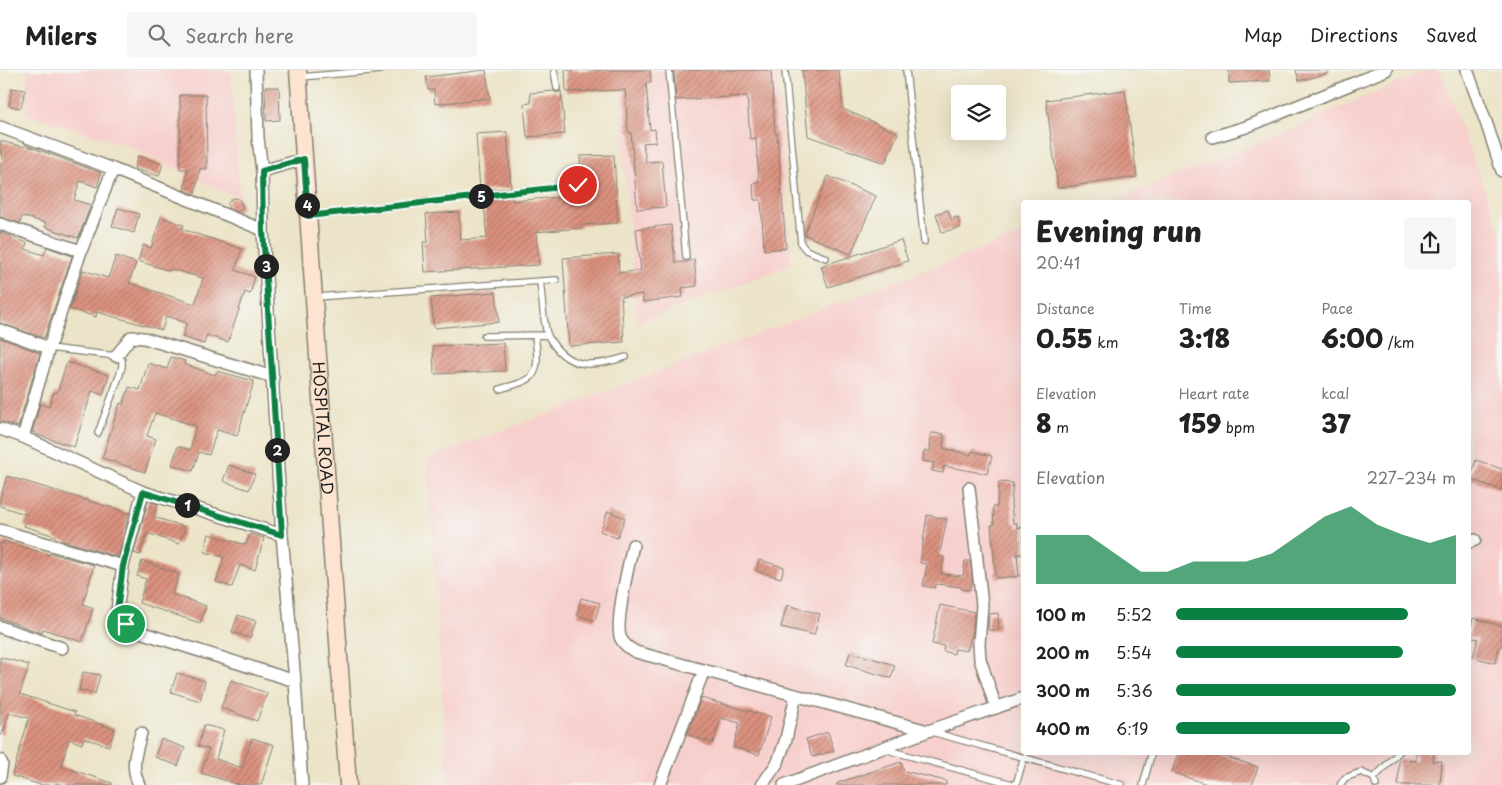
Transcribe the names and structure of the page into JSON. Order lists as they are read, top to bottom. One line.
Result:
{"streets":{"main road":["HOSPITAL ROAD"]},"page":{"header":"Milers","search":"Search here","nav":["Map","Directions","Saved"],"pins":["5","4","3","2","1"],"heading":["Evening run","20:41"],"stats":[["Distance","0.55 km"],["Time","3:18"],["Pace","6:00 /km"],["Elevation","8 m"],["Heart rate","159 bpm"],["kcal","37"]],"chart":["Elevation","227–234 m"],"list":[{"name":"100 m","note":"5:52"},{"name":"200 m","note":"5:54"},{"name":"300 m","note":"5:36"},{"name":"400 m","note":"6:19"}]}}
